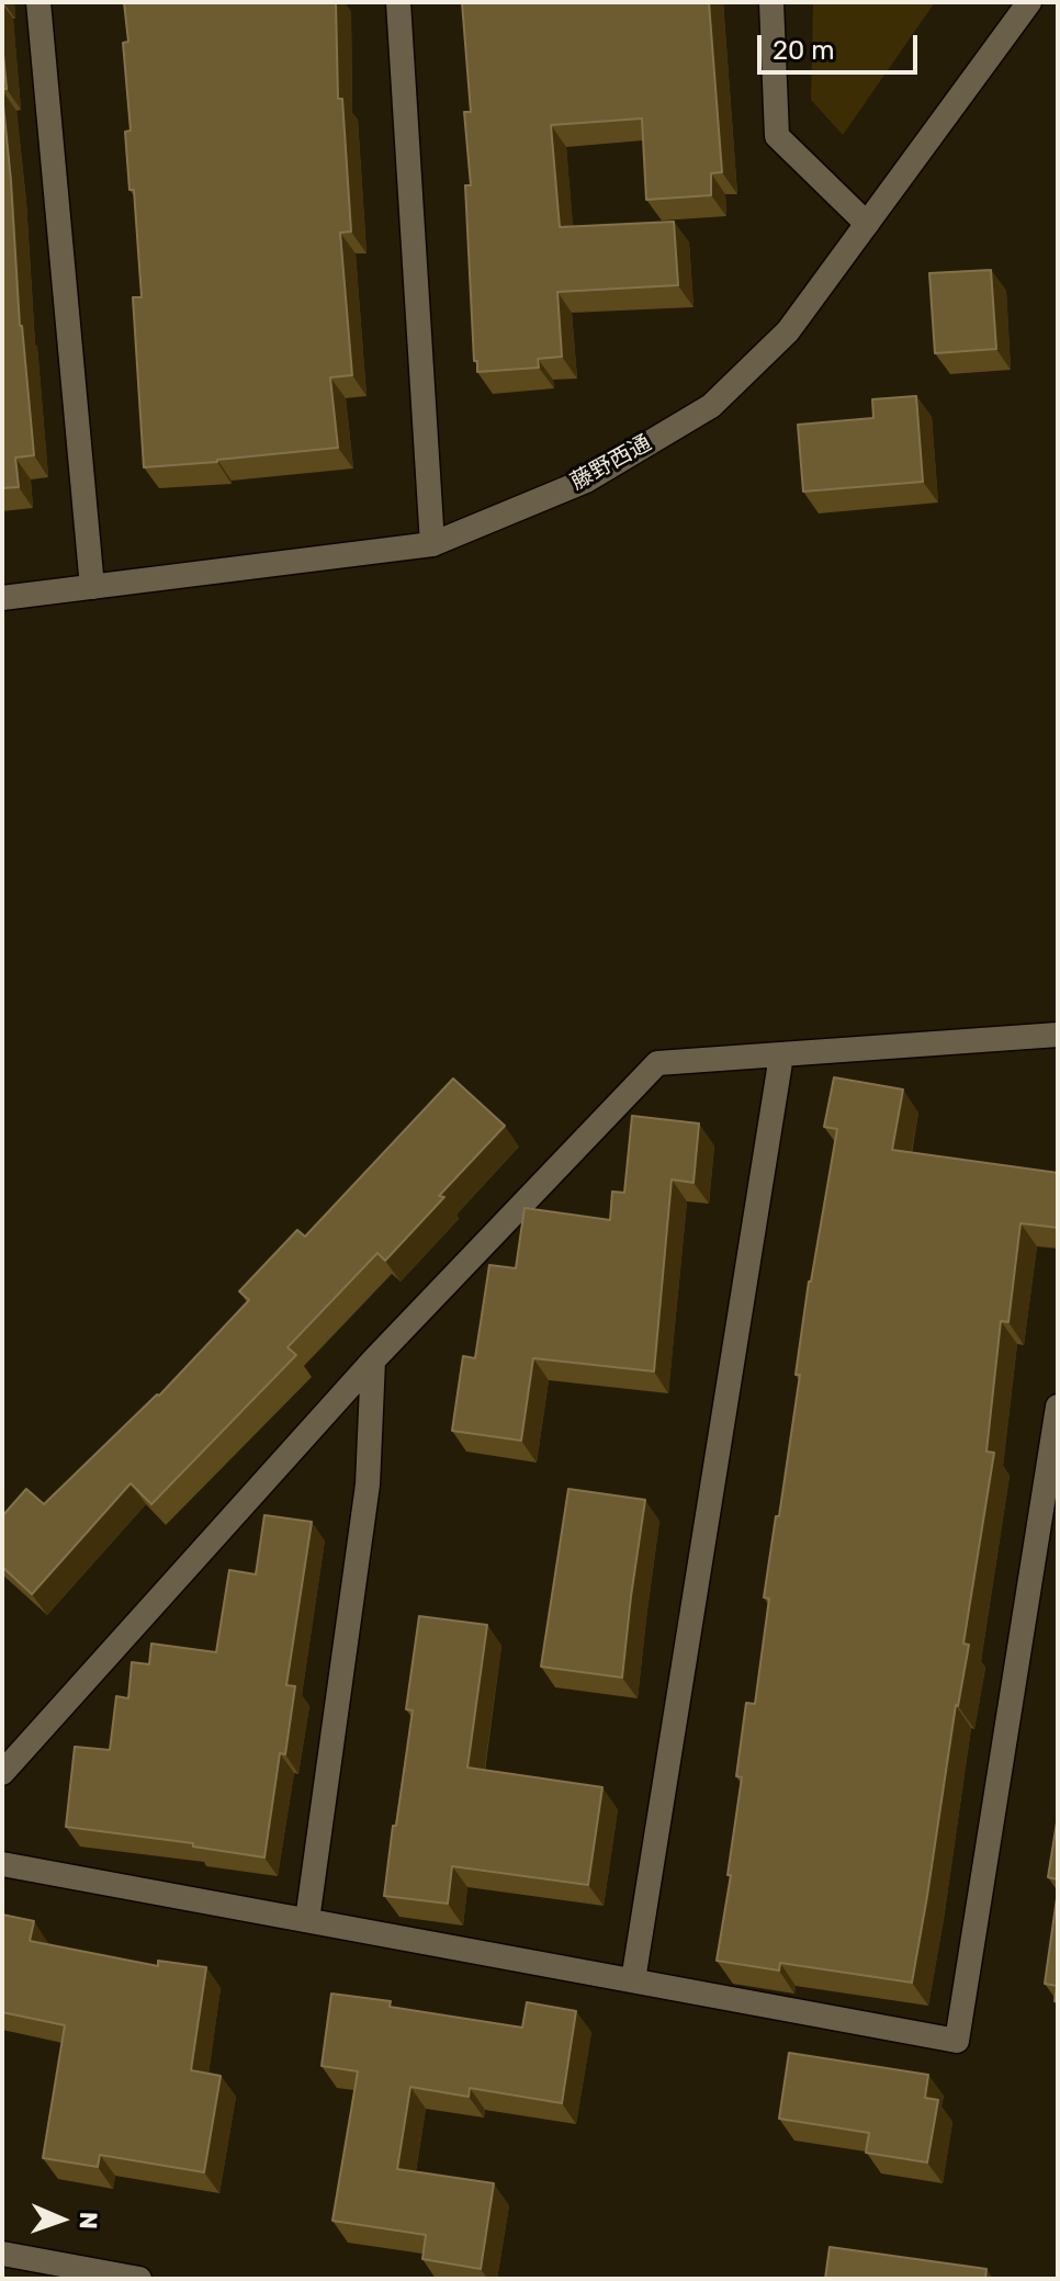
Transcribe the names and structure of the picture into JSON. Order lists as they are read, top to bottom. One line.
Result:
{"streets":{"street":["藤野西通"]},"scale_bar":"20 m","north":"right"}
